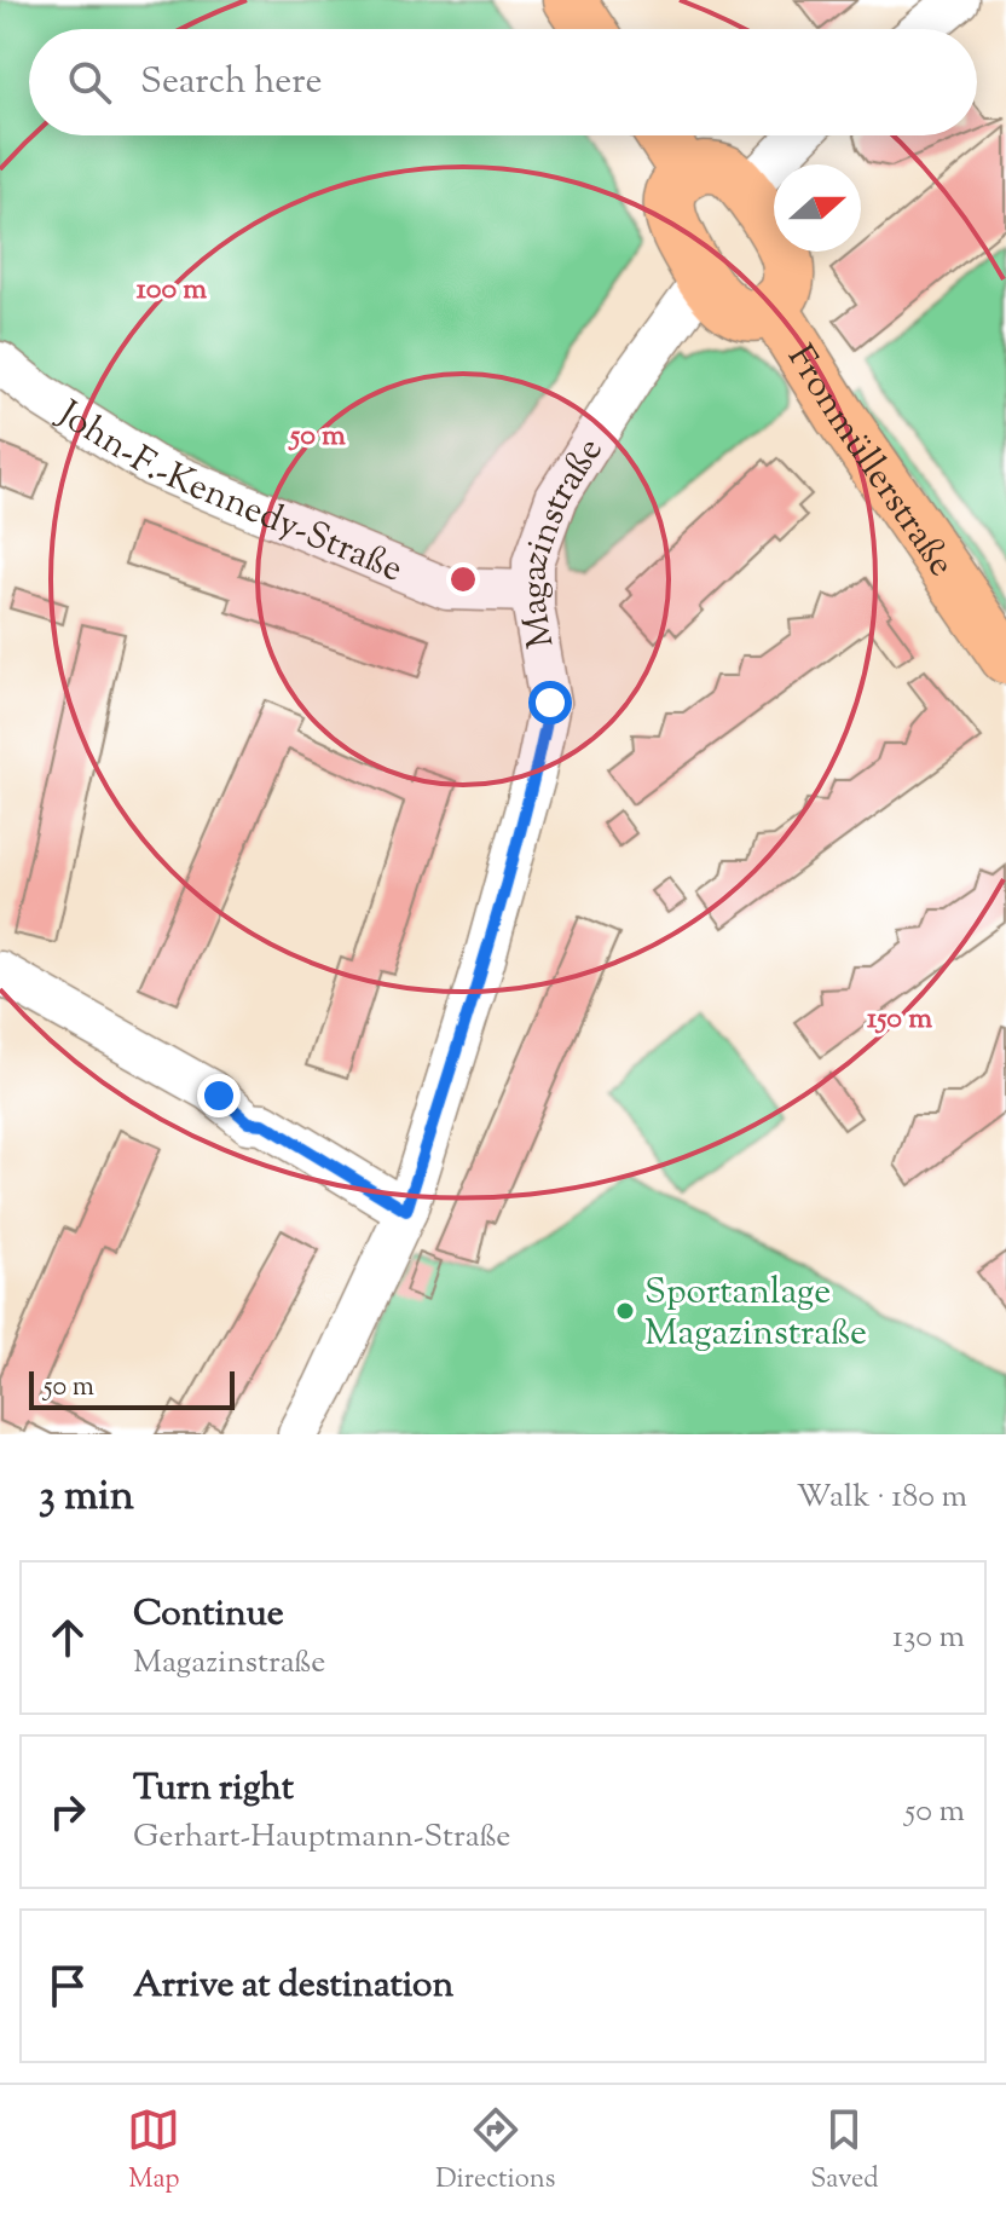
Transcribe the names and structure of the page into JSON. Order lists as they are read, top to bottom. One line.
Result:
{"streets":{"main road":["Fronmüllerstraße"],"street":["John-F.-Kennedy-Straße","Magazinstraße"]},"crossings":[["Fronmüllerstraße","Magazinstraße"],["John-F.-Kennedy-Straße","Magazinstraße"]],"places":["Sportanlage Magazinstraße"],"scale_bar":"50 m","north":"right","page":{"search":"Search here","scale":"50 m","heading":["3 min","Walk · 180 m"],"list":[["Continue","Magazinstraße","130 m"],["Turn right","Gerhart-Hauptmann-Straße","50 m"],"Arrive at destination"],"nav":["Map","Directions","Saved"]},"rings":["100 m","50 m","150 m"]}
